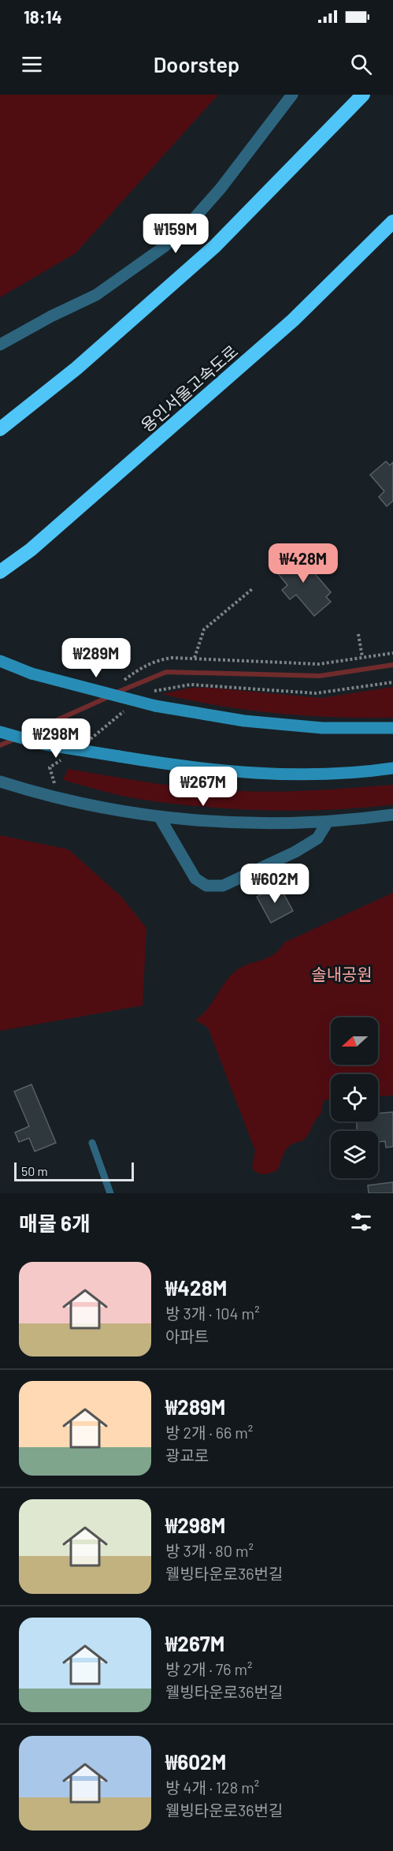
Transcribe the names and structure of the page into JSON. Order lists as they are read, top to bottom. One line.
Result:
{"streets":{"highway":["용인서울고속도로"]},"parks":["솔내공원"],"scale_bar":"50 m","north":"left","page":{"status":"18:14","header":"Doorstep","price":["₩159M","₩428M","₩289M","₩298M","₩267M","₩602M"],"scale":"50 m","heading":"매물 6개","list":[{"name":"₩428M","note":"방 3개 · 104 m² · 아파트"},{"name":"₩289M","note":"방 2개 · 66 m² · 광교로"},{"name":"₩298M","note":"방 3개 · 80 m² · 웰빙타운로36번길"},{"name":"₩267M","note":"방 2개 · 76 m² · 웰빙타운로36번길"},{"name":"₩602M","note":"방 4개 · 128 m² · 웰빙타운로36번길"}]}}
